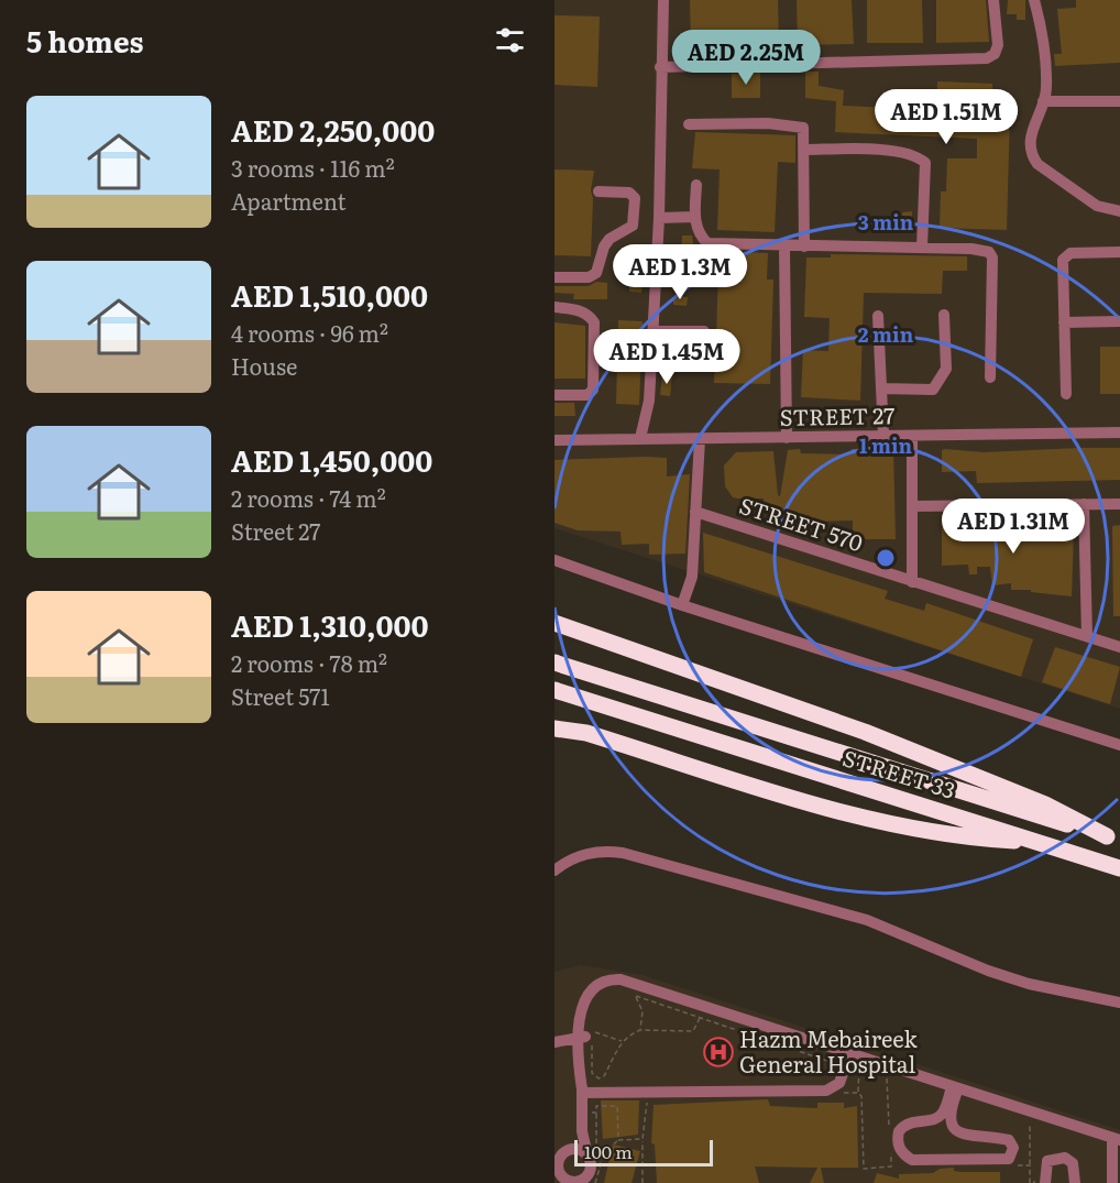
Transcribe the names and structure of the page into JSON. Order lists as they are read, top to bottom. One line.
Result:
{"streets":{"highway":["STREET 33"],"street":["STREET 27","STREET 570"]},"places":{"hospital":["Hazm Mebaireek General Hospital"]},"scale_bar":"100 m","page":{"heading":"5 homes","price":["AED 2.25M","AED 1.51M","AED 1.3M","AED 1.45M","AED 1.31M"],"list":[{"name":"AED 2,250,000","note":"3 rooms · 116 m² · Apartment"},{"name":"AED 1,510,000","note":"4 rooms · 96 m² · House"},{"name":"AED 1,450,000","note":"2 rooms · 74 m² · Street 27"},{"name":"AED 1,310,000","note":"2 rooms · 78 m² · Street 571"}],"scale":"100 m"},"rings":["3 min","2 min","1 min"]}
